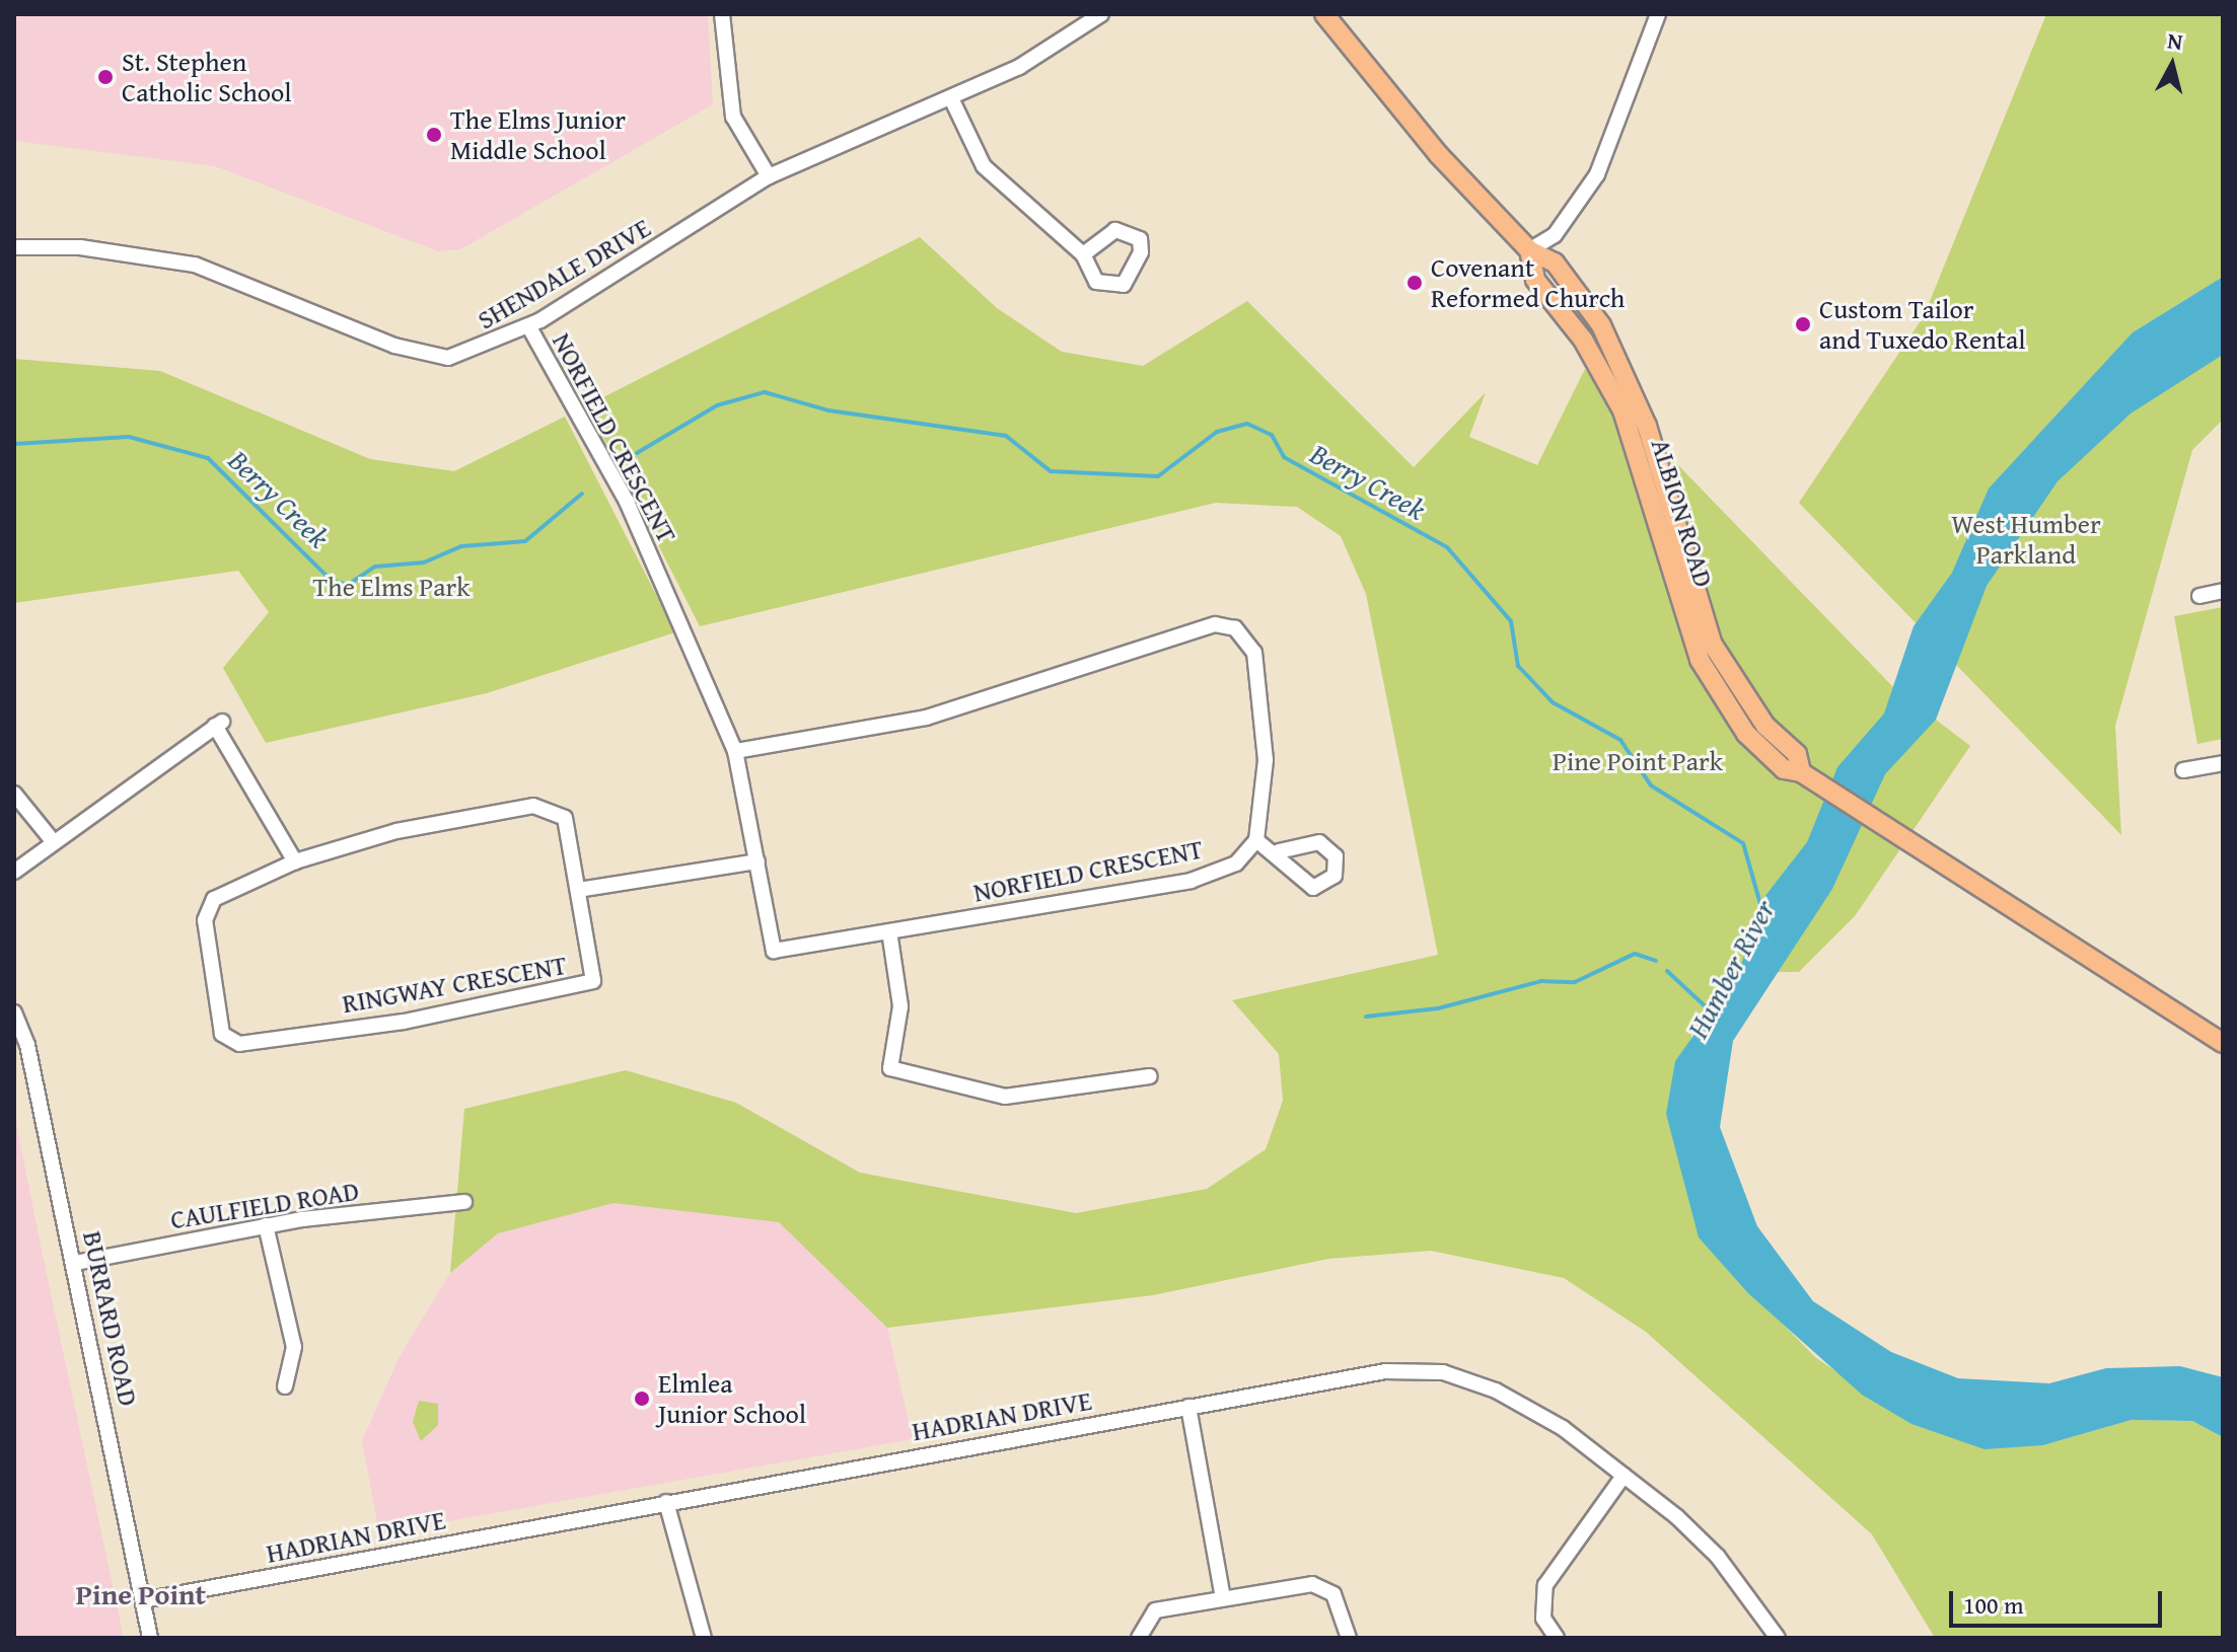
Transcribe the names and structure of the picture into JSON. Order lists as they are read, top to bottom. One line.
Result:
{"streets":{"main road":["ALBION ROAD"],"street":["SHENDALE DRIVE","NORFIELD CRESCENT","RINGWAY CRESCENT","CAULFIELD ROAD","BURRARD ROAD","HADRIAN DRIVE"]},"crossings":[["SHENDALE DRIVE","NORFIELD CRESCENT"],["CAULFIELD ROAD","BURRARD ROAD"],["BURRARD ROAD","HADRIAN DRIVE"]],"districts":["Pine Point"],"water":["Berry Creek","Humber River"],"parks":["West Humber Parkland","The Elms Park","Pine Point Park"],"places":["St. Stephen Catholic School","The Elms Junior Middle School","Covenant Reformed Church","Custom Tailor and Tuxedo Rental","Elmlea Junior School"],"scale_bar":"100 m","north":"top"}
